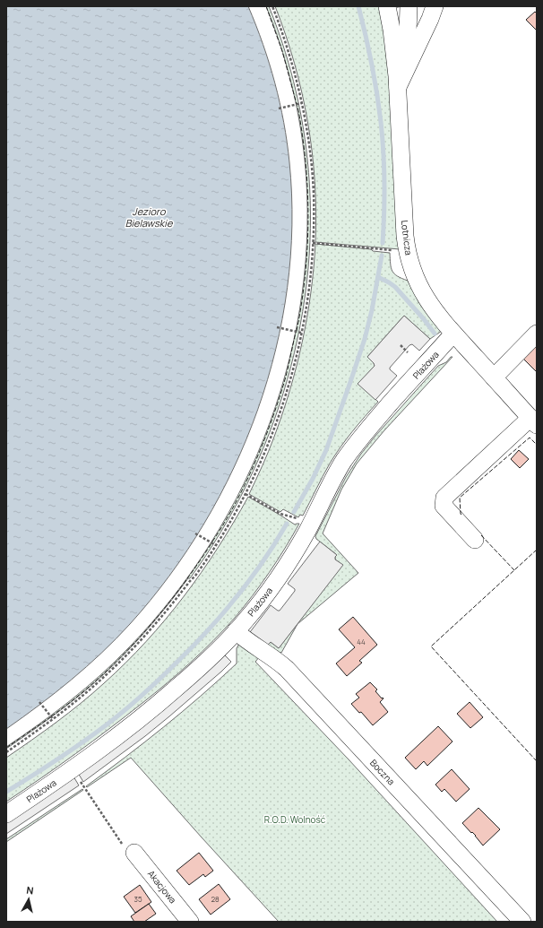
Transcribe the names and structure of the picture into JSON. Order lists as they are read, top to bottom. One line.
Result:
{"streets":{"street":["Lotnicza","Plażowa","Boczna","Akacjowa"]},"crossings":[["Lotnicza","Plażowa"],["Plażowa","Boczna"]],"water":["Jezioro Bielawskie"],"parks":["R.O.D. Wolność"],"house_numbers":["44","35","28"],"north":"top"}
